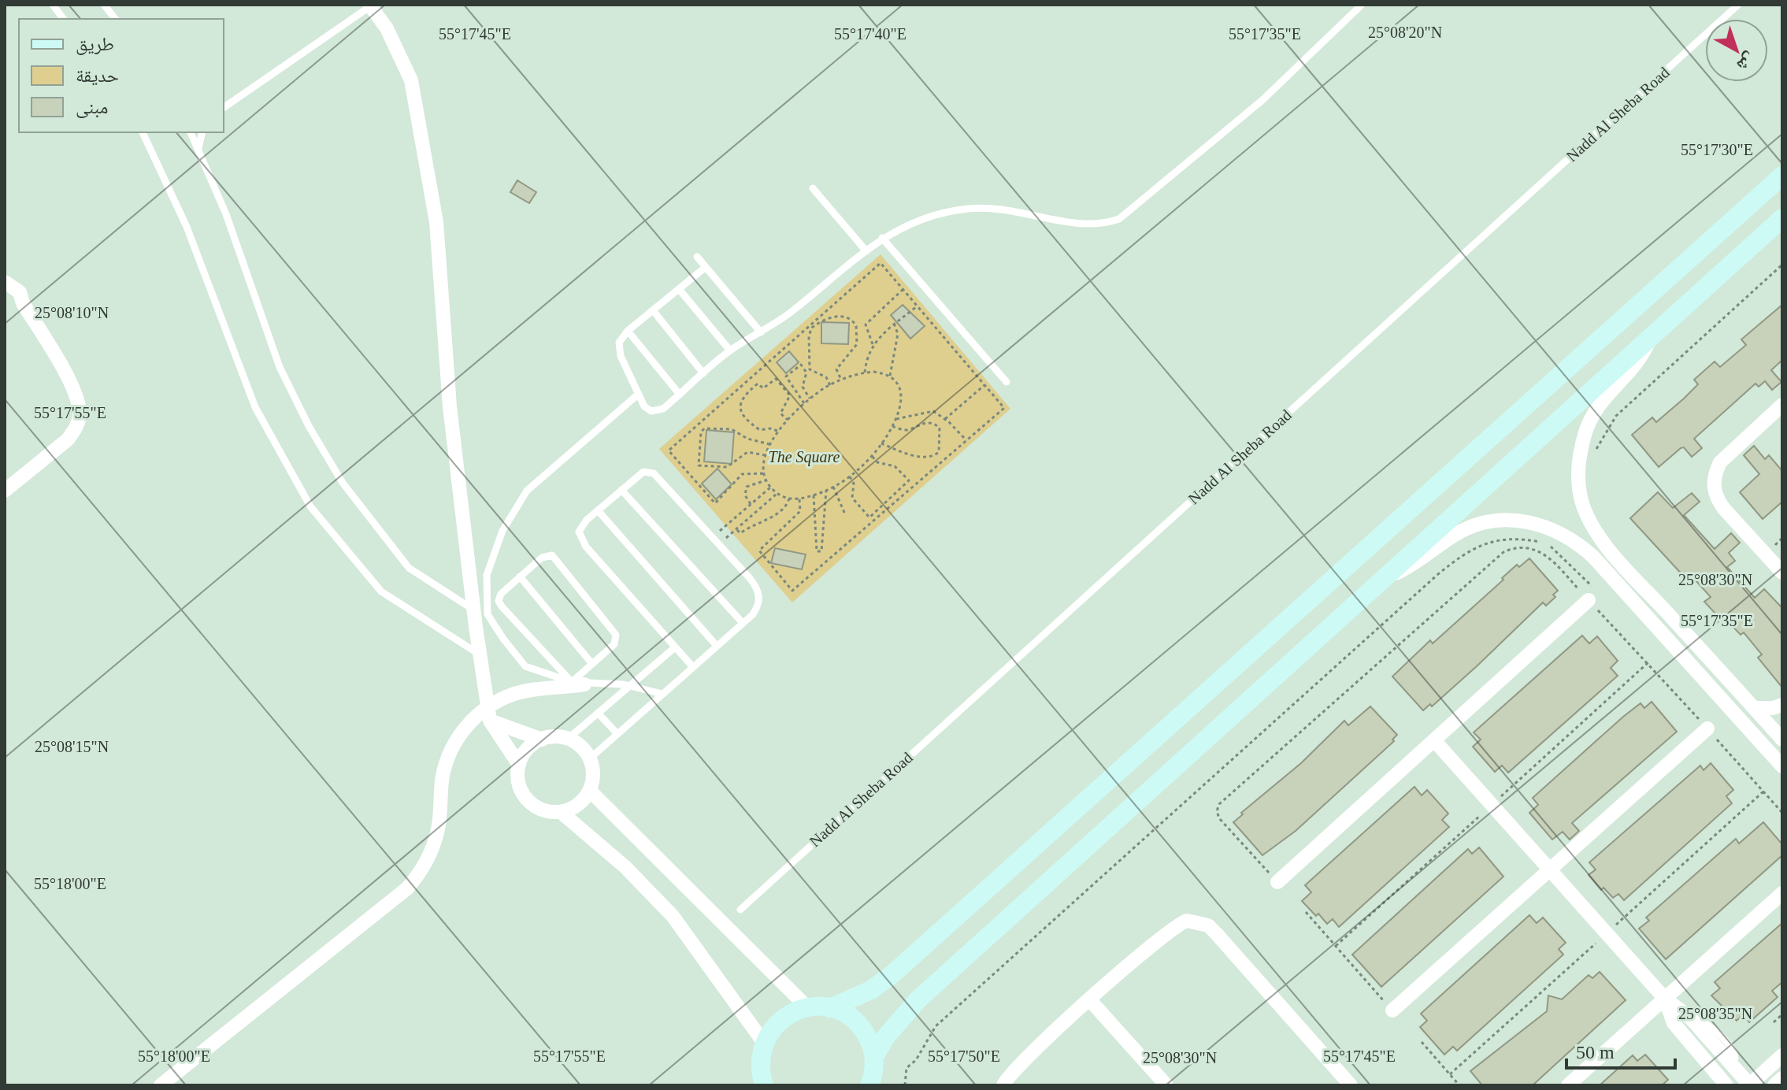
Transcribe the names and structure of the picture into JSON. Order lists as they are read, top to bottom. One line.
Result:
{"streets":{"lane":["Nadd Al Sheba Road"]},"parks":["The Square"],"legend":["طريق","حديقة","مبنى"],"scale_bar":"50 m","north":"bottom right","coordinates":["25°08'20\"N","55°17'45\"E","55°17'40\"E","55°17'35\"E","55°17'30\"E","25°08'10\"N","55°17'55\"E","25°08'30\"N","25°08'15\"N","55°18'00\"E","25°08'35\"N","55°17'50\"E"]}
